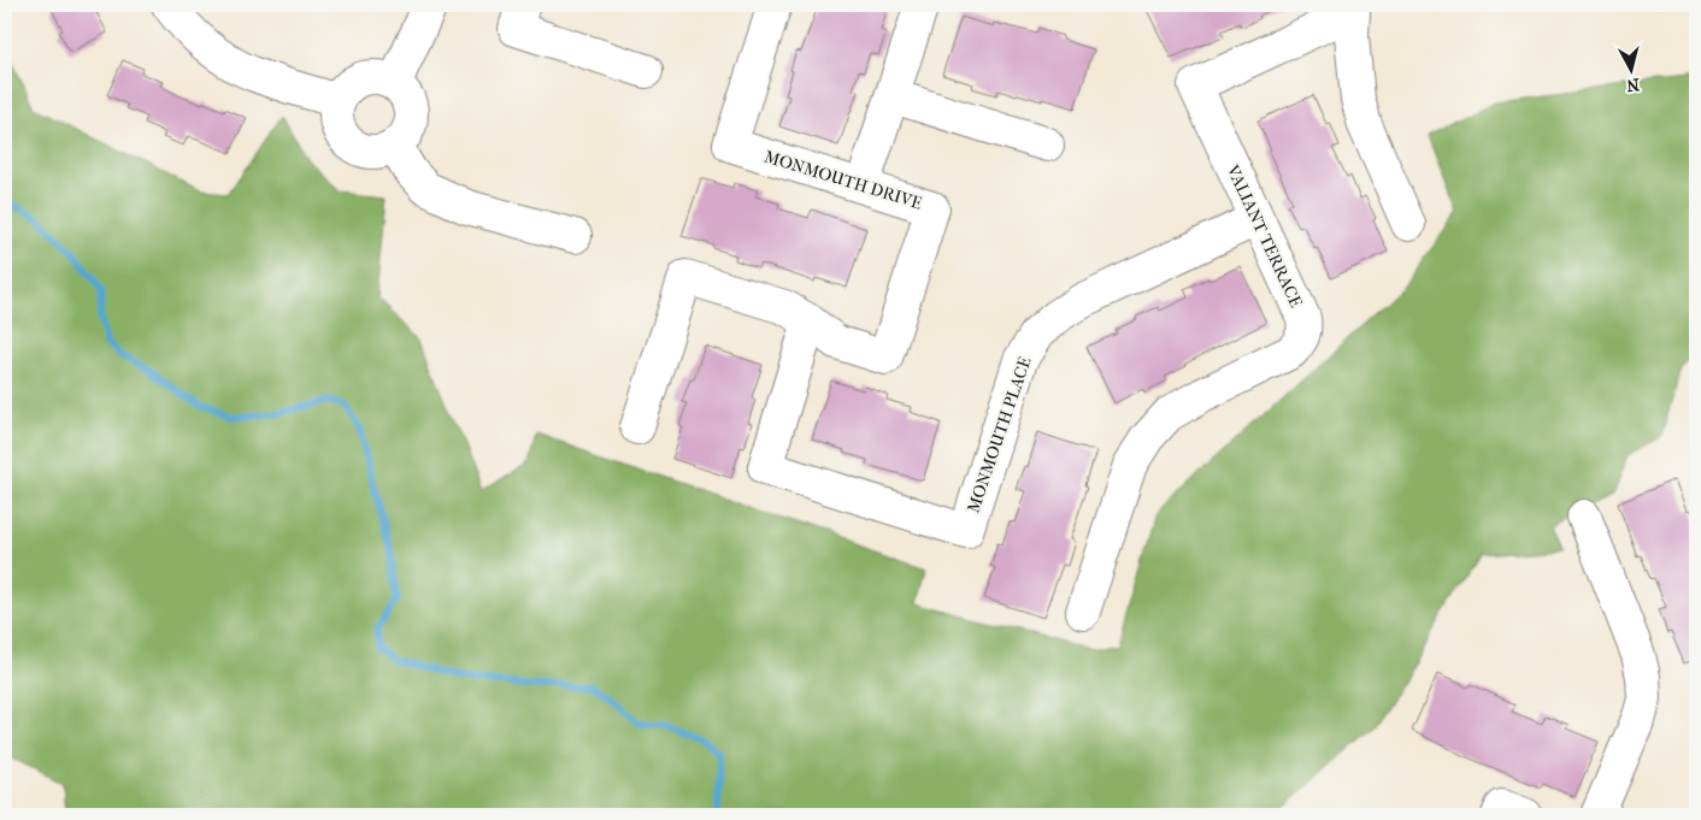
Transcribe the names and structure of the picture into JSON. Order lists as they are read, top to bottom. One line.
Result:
{"streets":{"street":["MONMOUTH DRIVE","VALIANT TERRACE","MONMOUTH PLACE"]},"crossings":[["MONMOUTH DRIVE","MONMOUTH PLACE"],["VALIANT TERRACE","MONMOUTH PLACE"]],"north":"bottom"}
